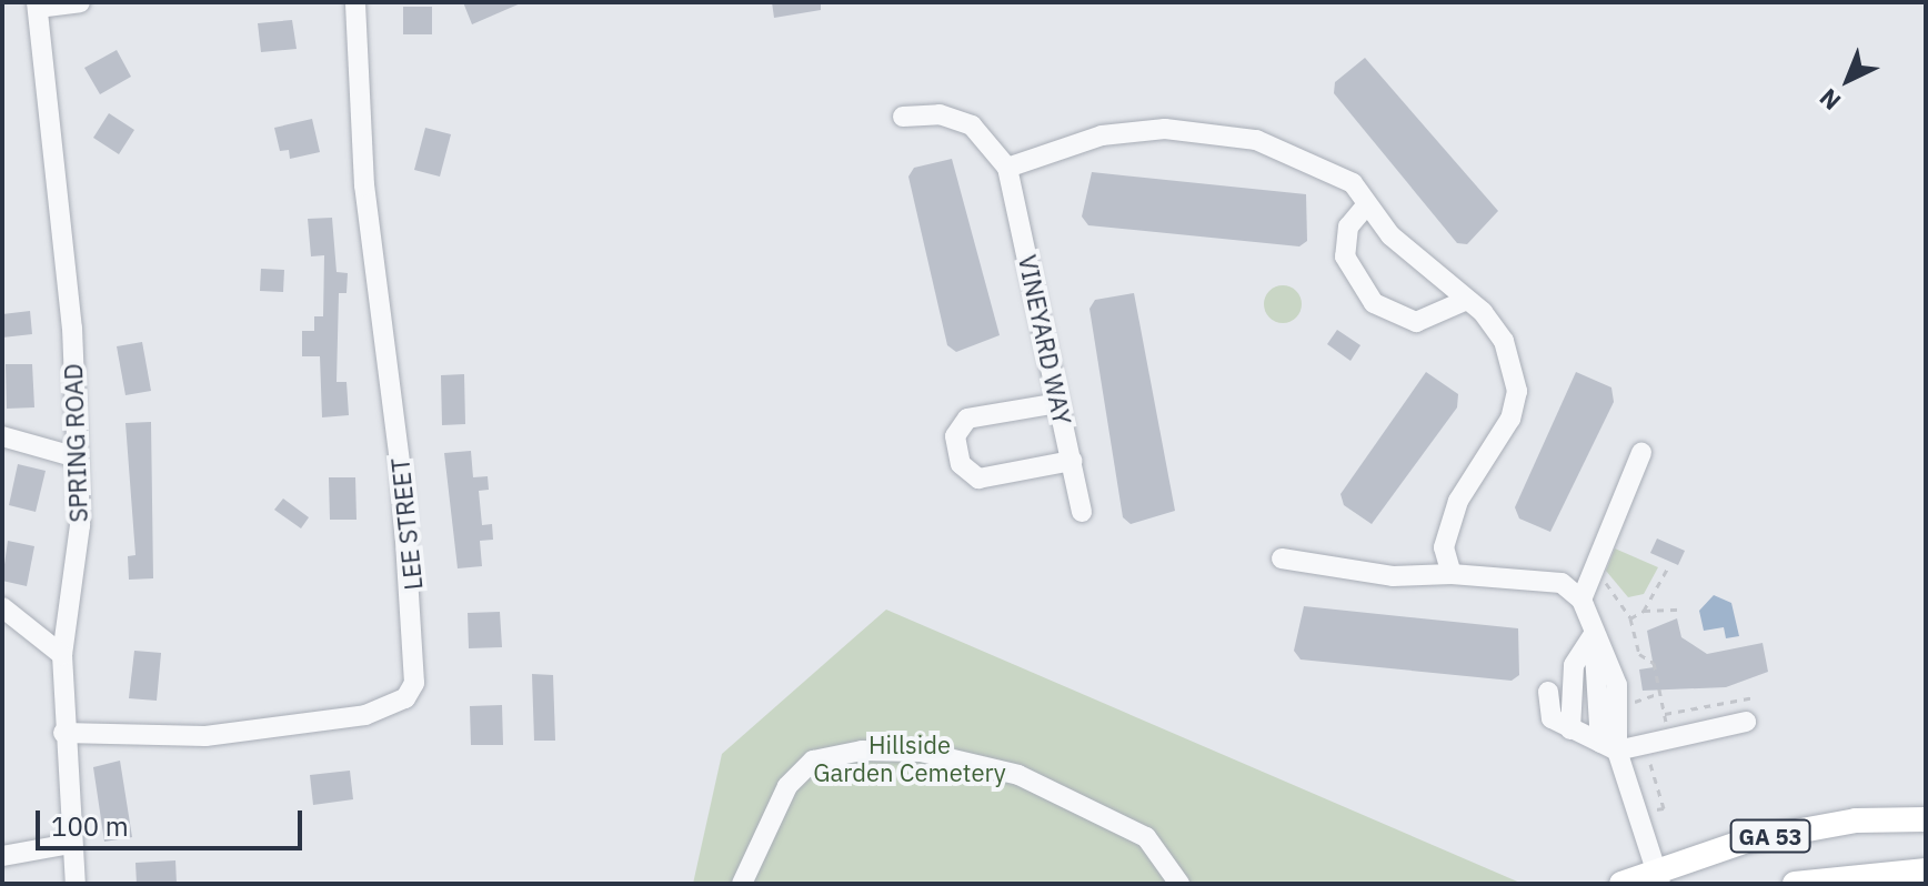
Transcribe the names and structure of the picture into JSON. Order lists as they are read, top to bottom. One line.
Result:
{"streets":{"main road":["GA 53"],"street":["VINEYARD WAY","SPRING ROAD","LEE STREET"]},"crossings":[["SPRING ROAD","LEE STREET"]],"parks":["Hillside Garden Cemetery"],"scale_bar":"100 m","north":"bottom left"}
